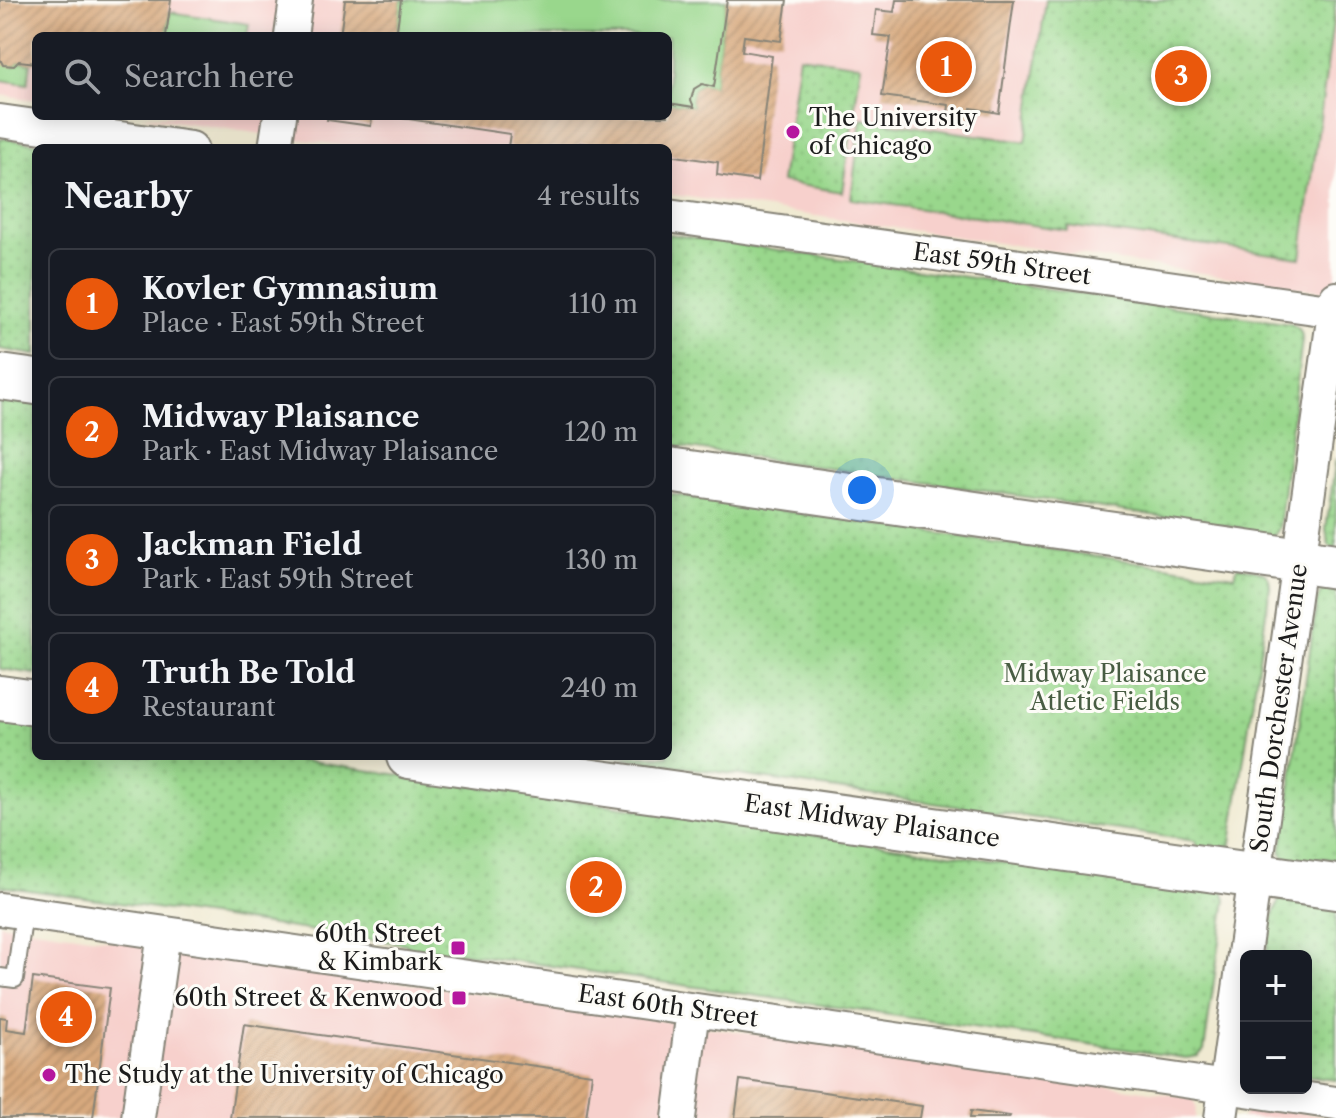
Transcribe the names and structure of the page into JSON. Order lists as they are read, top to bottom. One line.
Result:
{"streets":{"street":["East 59th Street","South Dorchester Avenue","East Midway Plaisance","East 60th Street"]},"crossings":[["East 59th Street","South Dorchester Avenue"],["South Dorchester Avenue","East Midway Plaisance"],["South Dorchester Avenue","East 60th Street"]],"parks":["Midway Plaisance Atletic Fields"],"places":{"other":["The University of Chicago","The Study at the University of Chicago"],"transit":["60th Street & Kimbark","60th Street & Kenwood"]},"page":{"search":"Search here","pins":["1","3","2","4"],"heading":["Nearby","4 results"],"list":[{"mark":"1","name":"Kovler Gymnasium","note":"Place · East 59th Street","value":"110 m"},{"mark":"2","name":"Midway Plaisance","note":"Park · East Midway Plaisance","value":"120 m"},{"mark":"3","name":"Jackman Field","note":"Park · East 59th Street","value":"130 m"},{"mark":"4","name":"Truth Be Told","note":"Restaurant","value":"240 m"}],"map_buttons":["+","−"]}}
